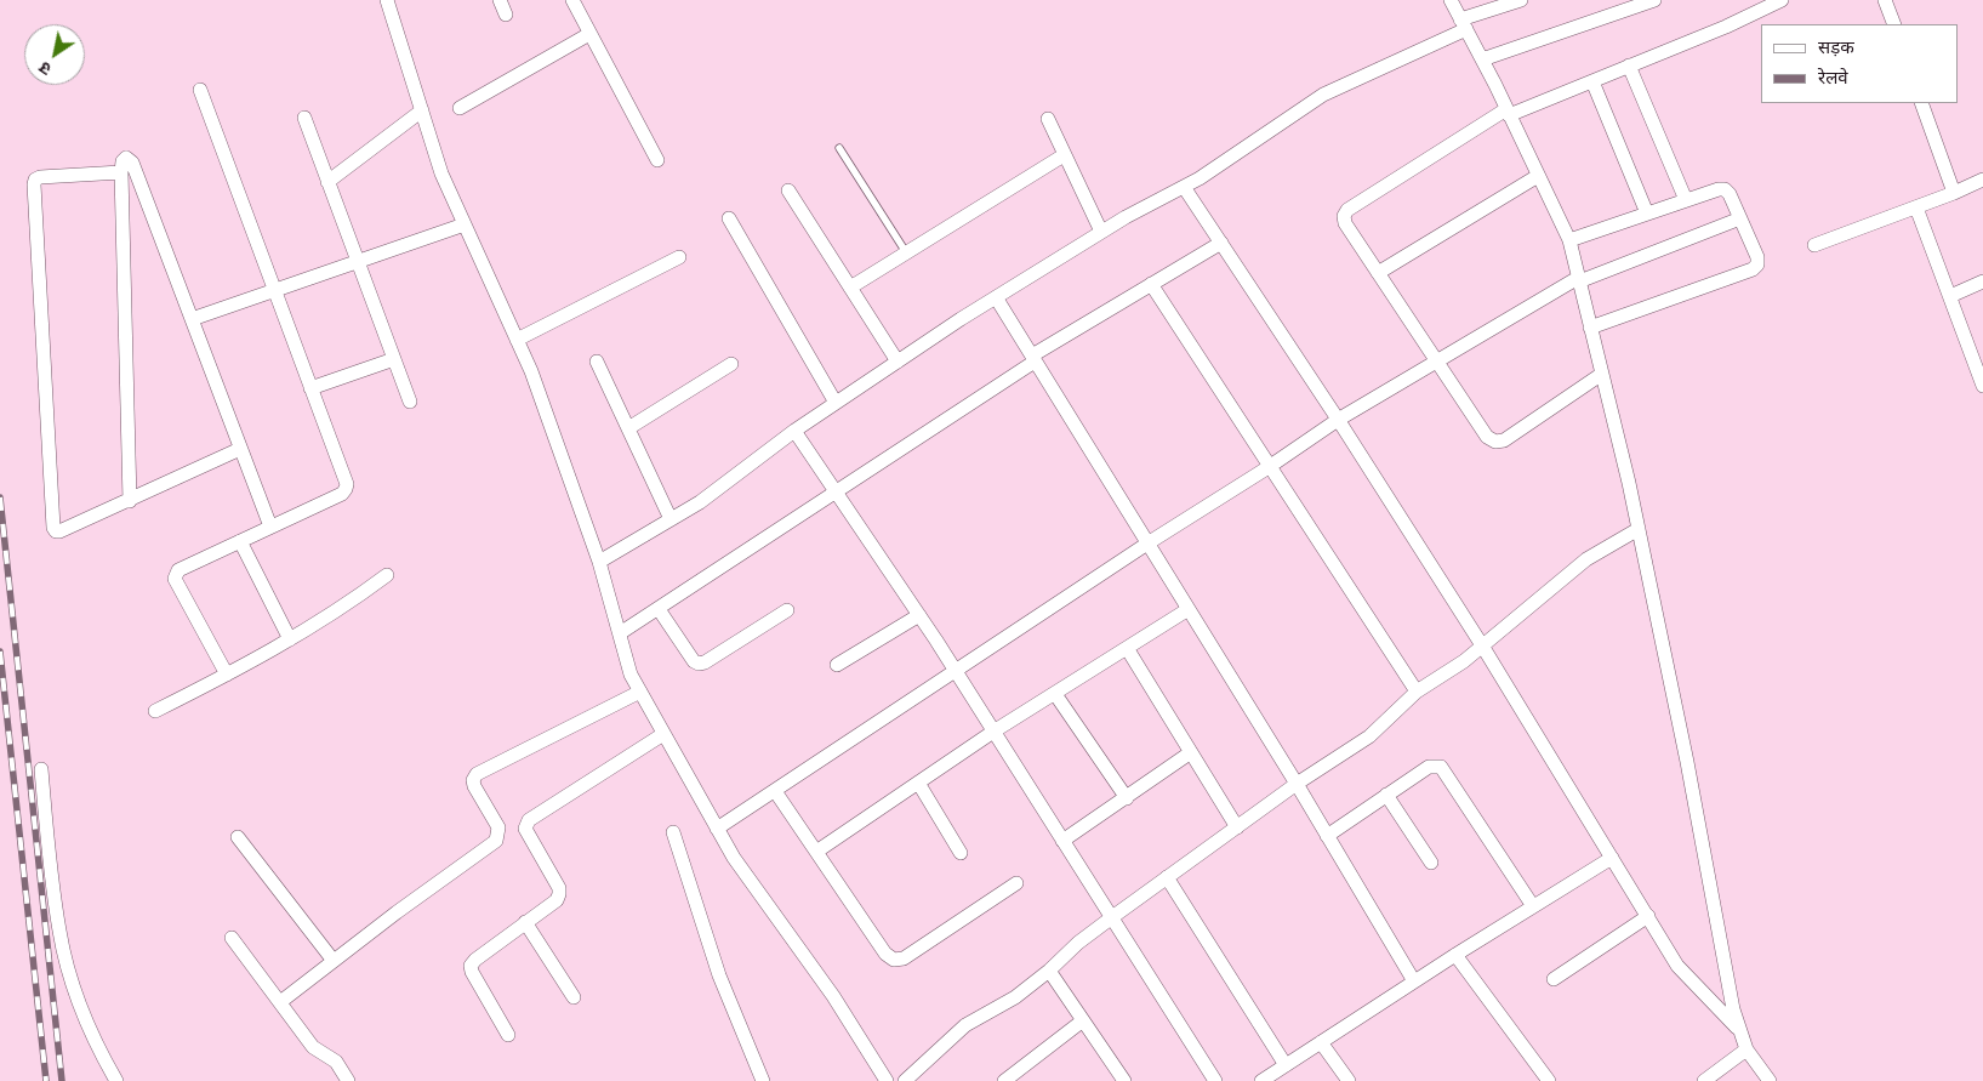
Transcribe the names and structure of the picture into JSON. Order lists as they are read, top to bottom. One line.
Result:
{"legend":["सड़क","रेलवे"],"north":"bottom left"}
